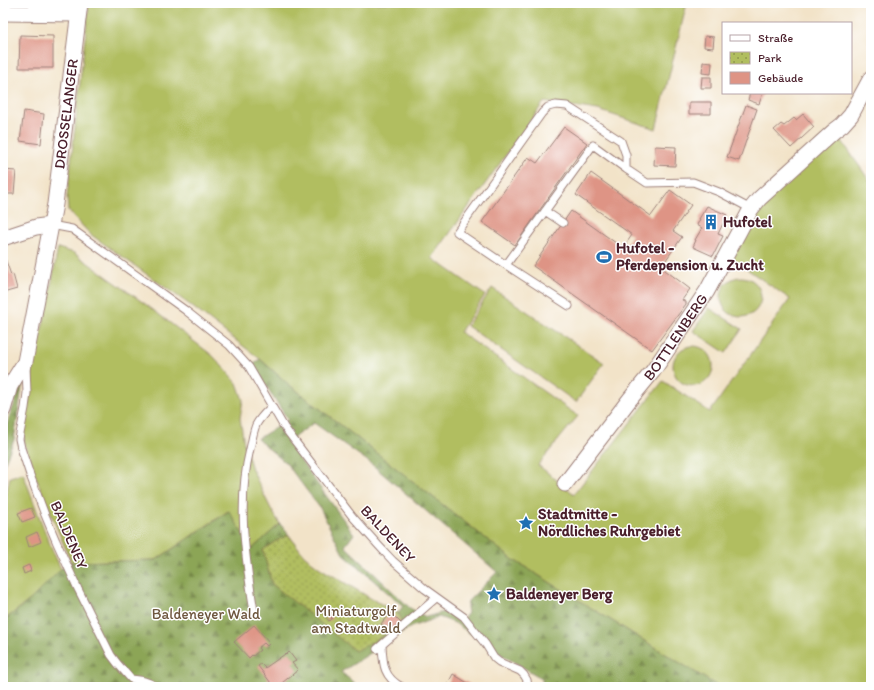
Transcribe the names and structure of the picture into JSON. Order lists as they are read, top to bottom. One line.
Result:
{"streets":{"street":["DROSSELANGER","BOTTLENBERG"],"lane":["BALDENEY"]},"crossings":[["DROSSELANGER","BALDENEY"]],"parks":["Miniaturgolf am Stadtwald","Baldeneyer Wald"],"places":{"building":["Hufotel"],"sports":["Hufotel - Pferdepension u. Zucht"],"place":["Stadtmitte - Nördliches Ruhrgebiet","Baldeneyer Berg"]},"legend":["Straße","Park","Gebäude"]}
